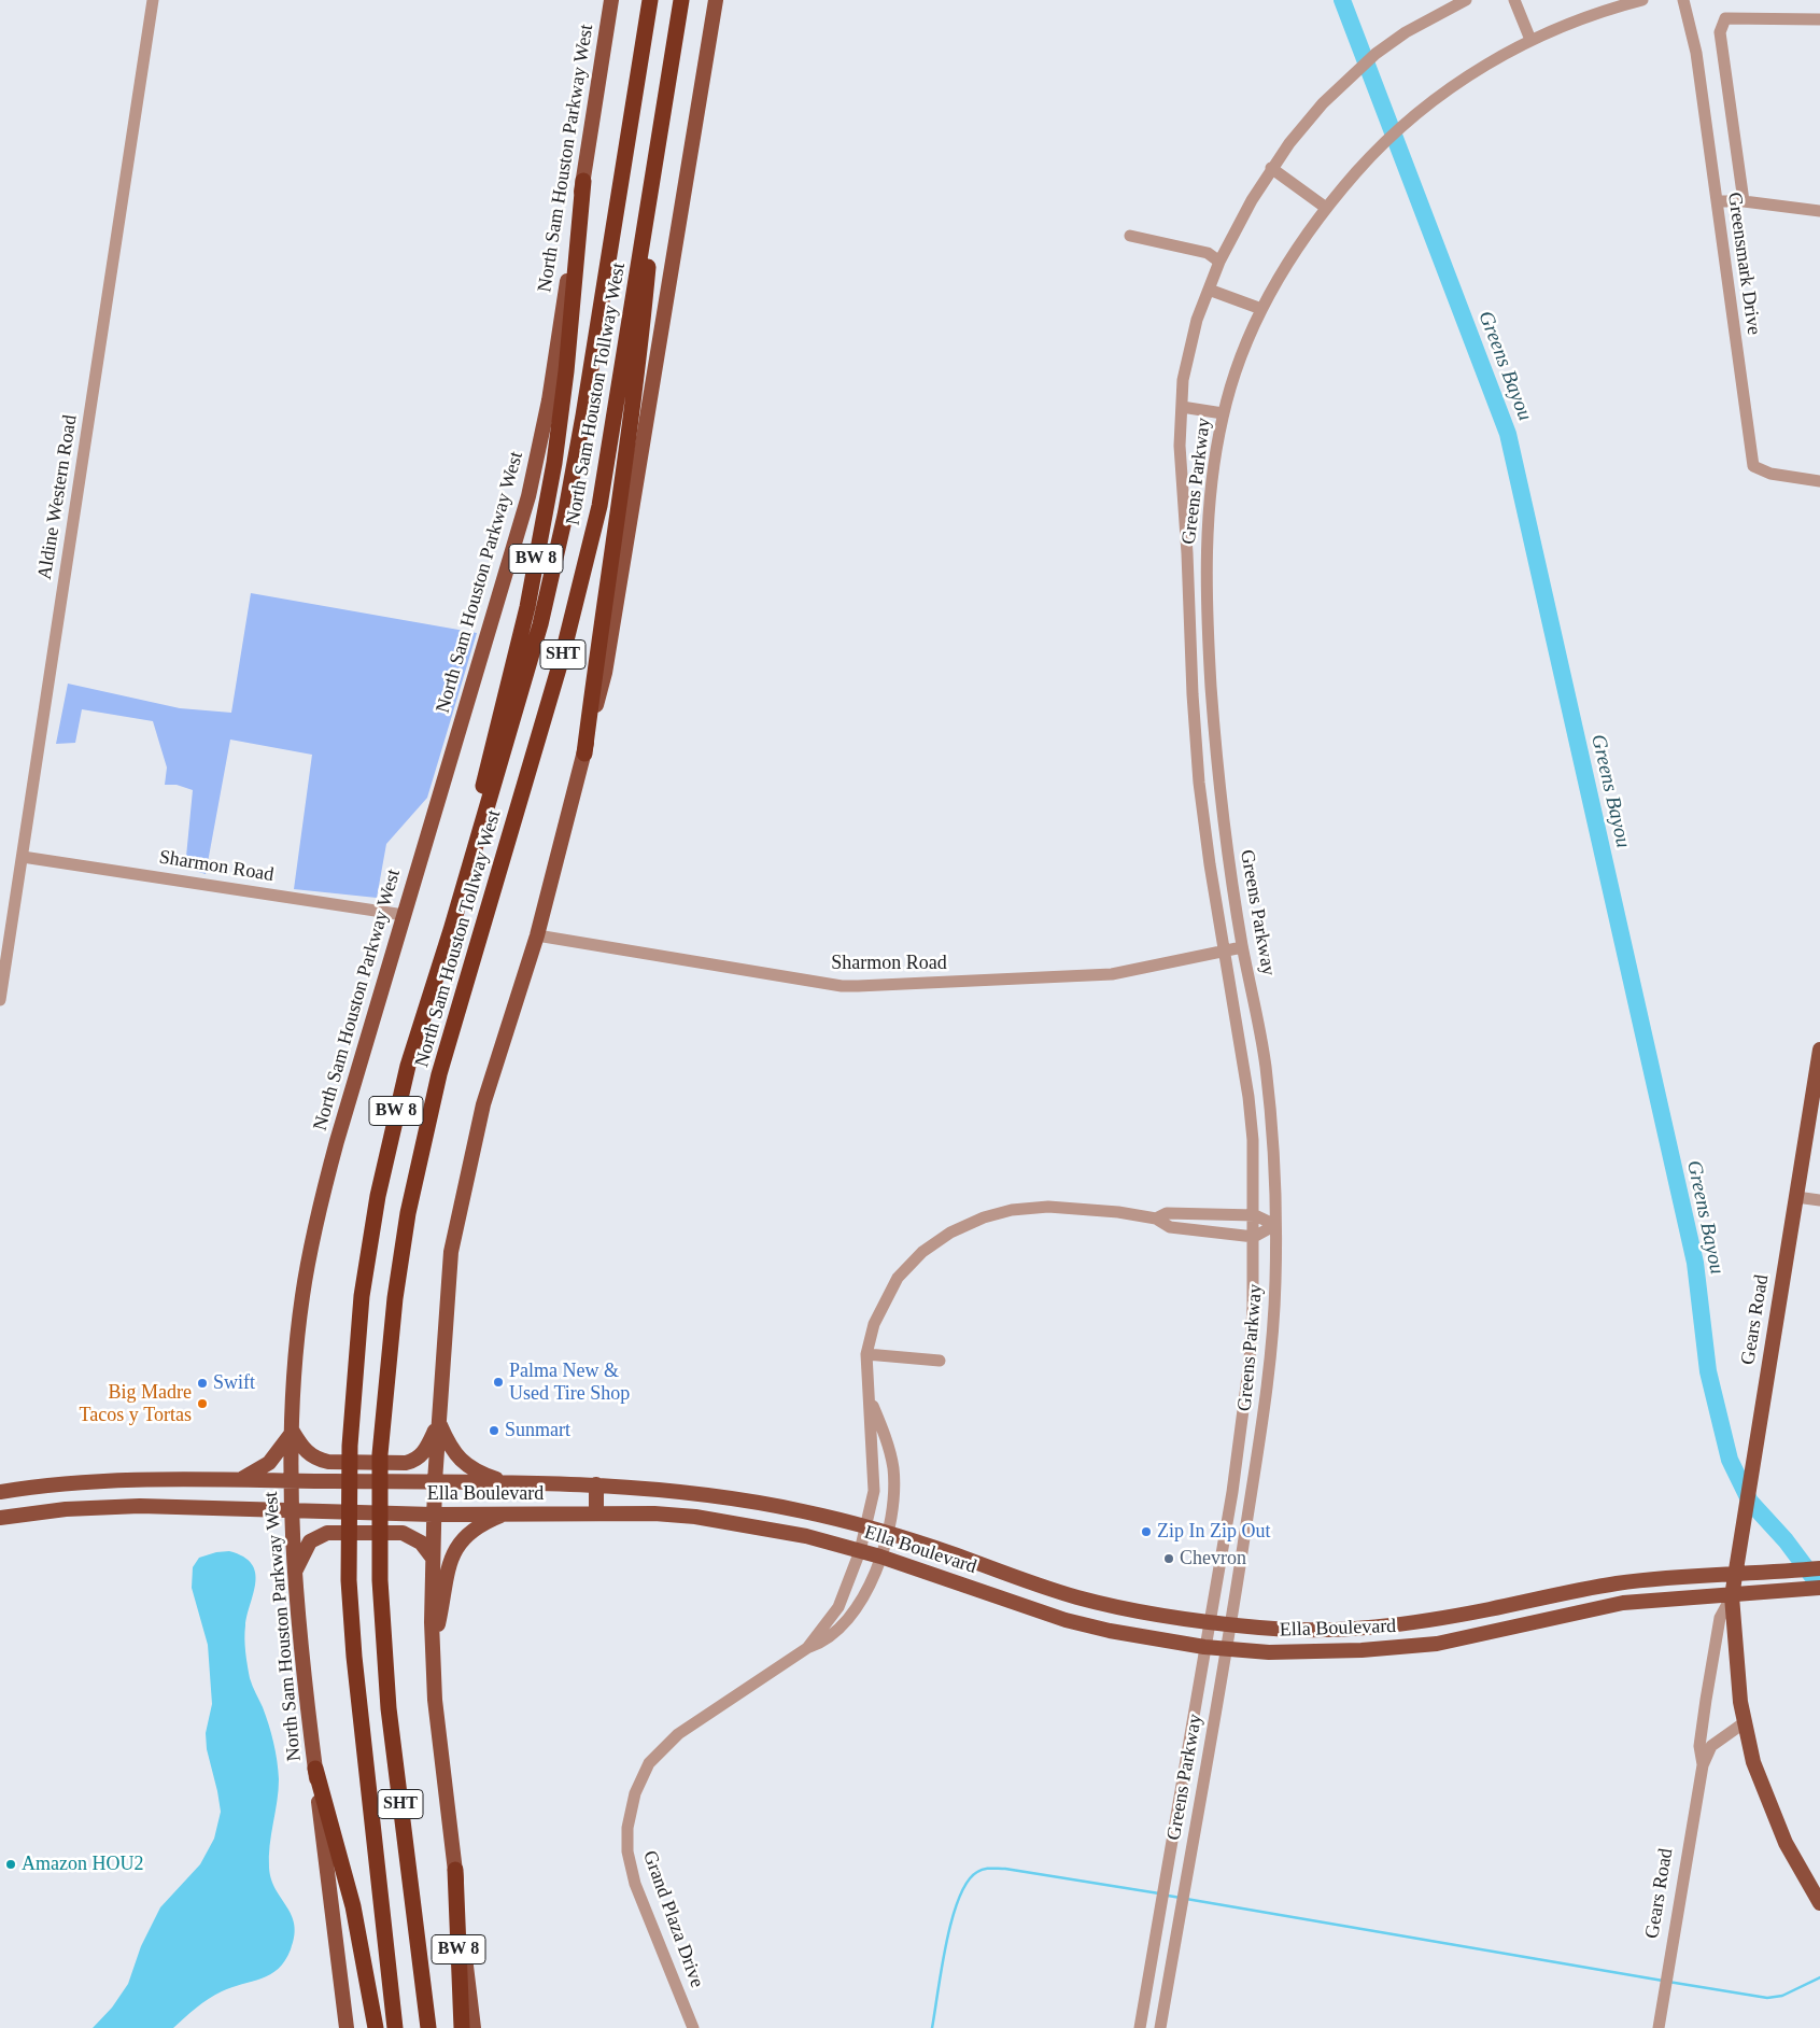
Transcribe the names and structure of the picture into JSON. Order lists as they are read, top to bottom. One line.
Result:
{"streets":{"highway":["North Sam Houston Tollway West","BW 8","SHT"],"main road":["North Sam Houston Parkway West","Gears Road","Ella Boulevard"],"street":["Greensmark Drive","Greens Parkway","Aldine Western Road","Sharmon Road","Grand Plaza Drive"]},"crossings":[["North Sam Houston Parkway West","BW 8"],["North Sam Houston Parkway West","Sharmon Road"],["North Sam Houston Parkway West","Ella Boulevard"],["North Sam Houston Tollway West","BW 8"],["Greens Parkway","Sharmon Road"],["Greens Parkway","Ella Boulevard"],["Greens Parkway","Grand Plaza Drive"],["Aldine Western Road","Sharmon Road"],["BW 8","Sharmon Road"],["BW 8","Ella Boulevard"],["Gears Road","Ella Boulevard"],["Ella Boulevard","Grand Plaza Drive"]],"water":["Greens Bayou"],"places":["Palma New & Used Tire Shop","Swift","Big Madre Tacos y Tortas","Sunmart","Zip In Zip Out","Chevron","Amazon HOU2"]}
